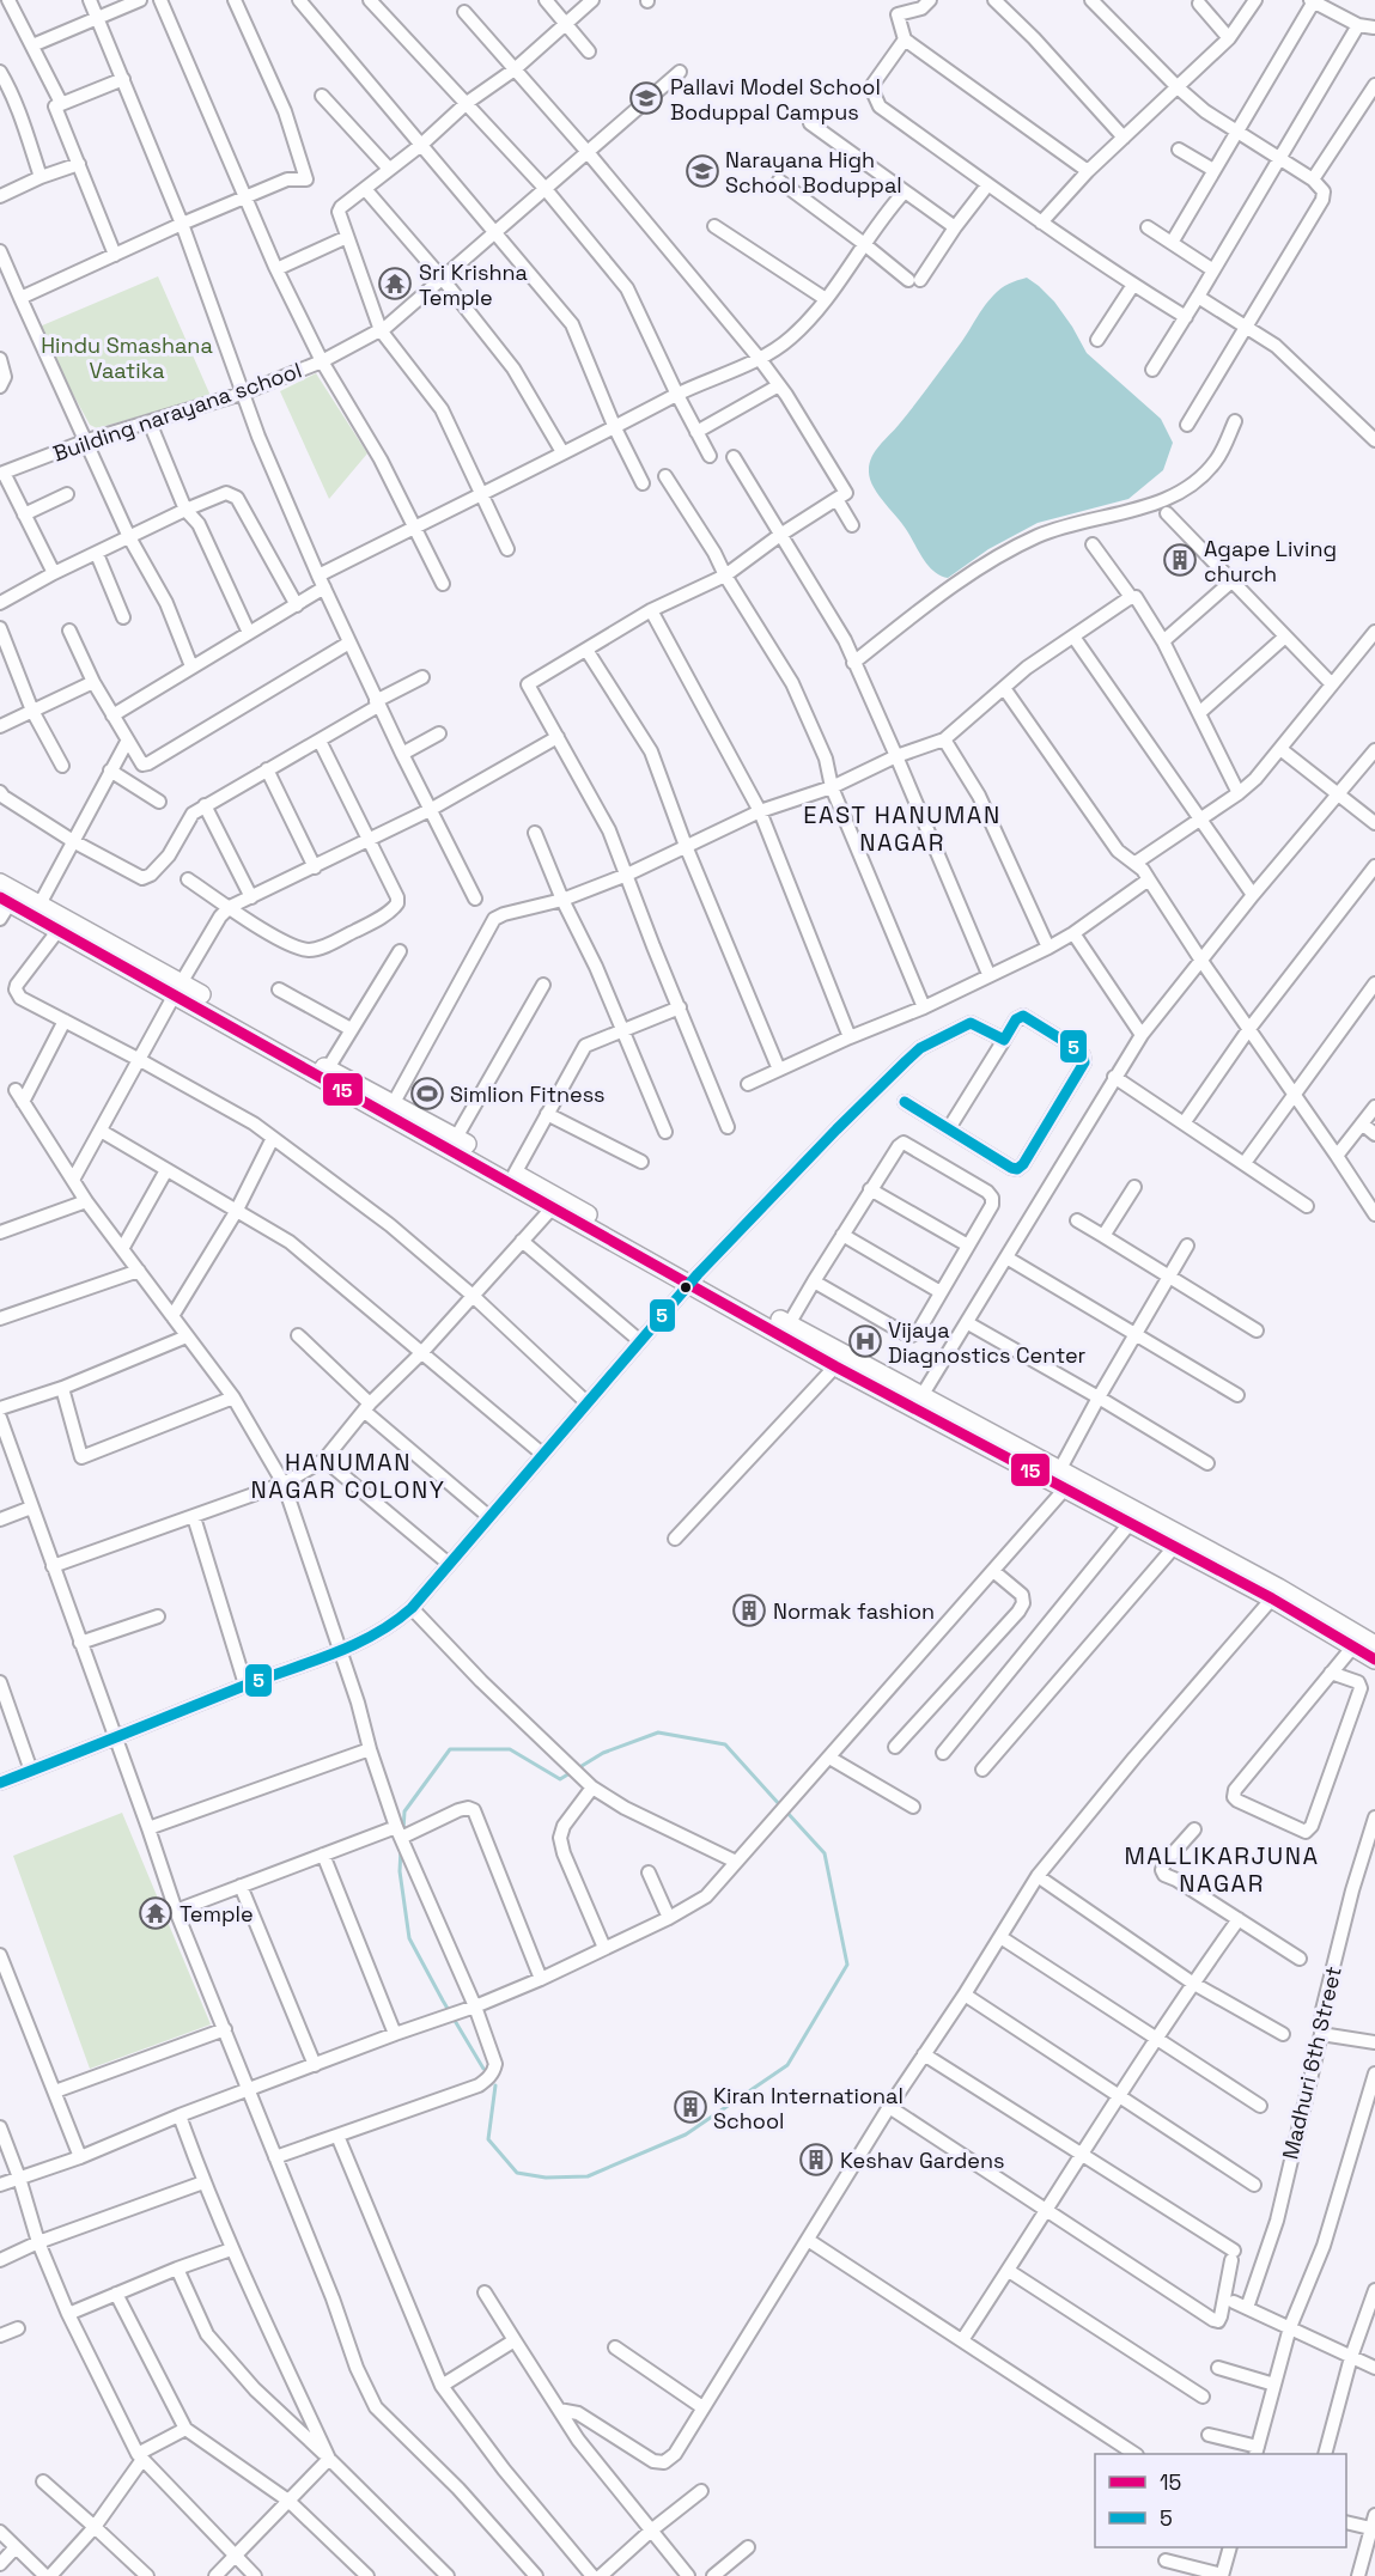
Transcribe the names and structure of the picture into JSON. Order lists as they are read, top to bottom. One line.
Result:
{"streets":{"street":["Building narayana school","Madhuri 6th Street"]},"districts":["EAST HANUMAN NAGAR","HANUMAN NAGAR COLONY","MALLIKARJUNA NAGAR"],"parks":["Hindu Smashana Vaatika"],"places":{"school or university":["Pallavi Model School Boduppal Campus","Narayana High School Boduppal"],"temple":["Sri Krishna Temple","Temple"],"building":["Agape Living church","Normak fashion","Kiran International School","Keshav Gardens"],"sports":["Simlion Fitness"],"hospital":["Vijaya Diagnostics Center"]},"lines":["transit line 15","transit line 5"],"legend":["15","5"]}
